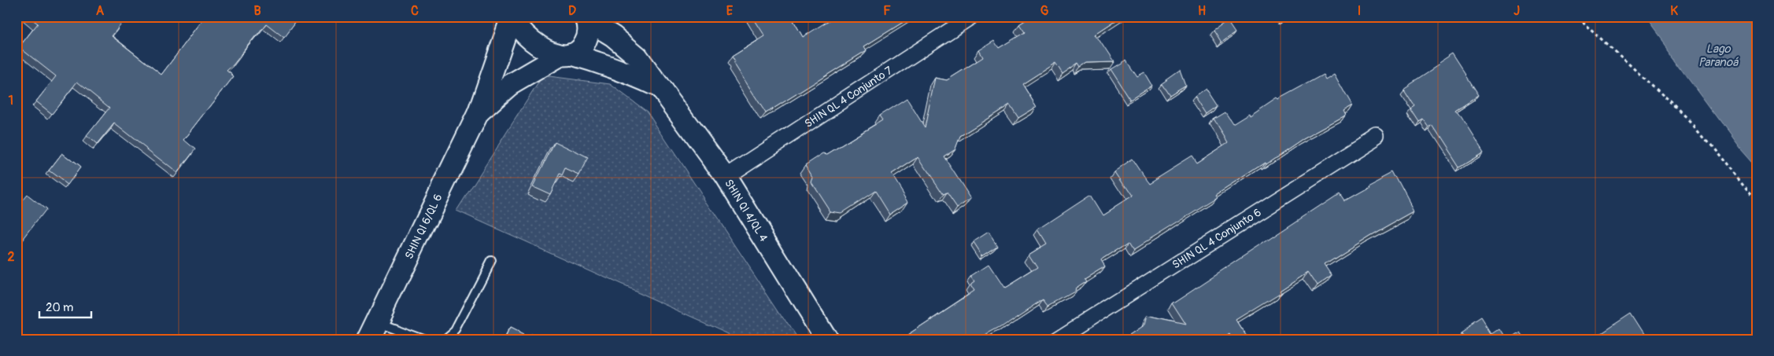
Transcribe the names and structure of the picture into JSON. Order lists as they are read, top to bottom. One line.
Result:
{"streets":{"street":["SHIN QL 4 Conjunto 7","SHIN QI 4/QL 4","SHIN QI 6/QL 6","SHIN QL 4 Conjunto 6"]},"crossings":[["SHIN QL 4 Conjunto 7","SHIN QI 4/QL 4"],["SHIN QI 4/QL 4","SHIN QI 6/QL 6"]],"water":["Lago Paranoá"],"scale_bar":"20 m","grid":{"columns":["A","B","C","D","E","F","G","H","I","J","K"],"rows":["1","2"]}}
